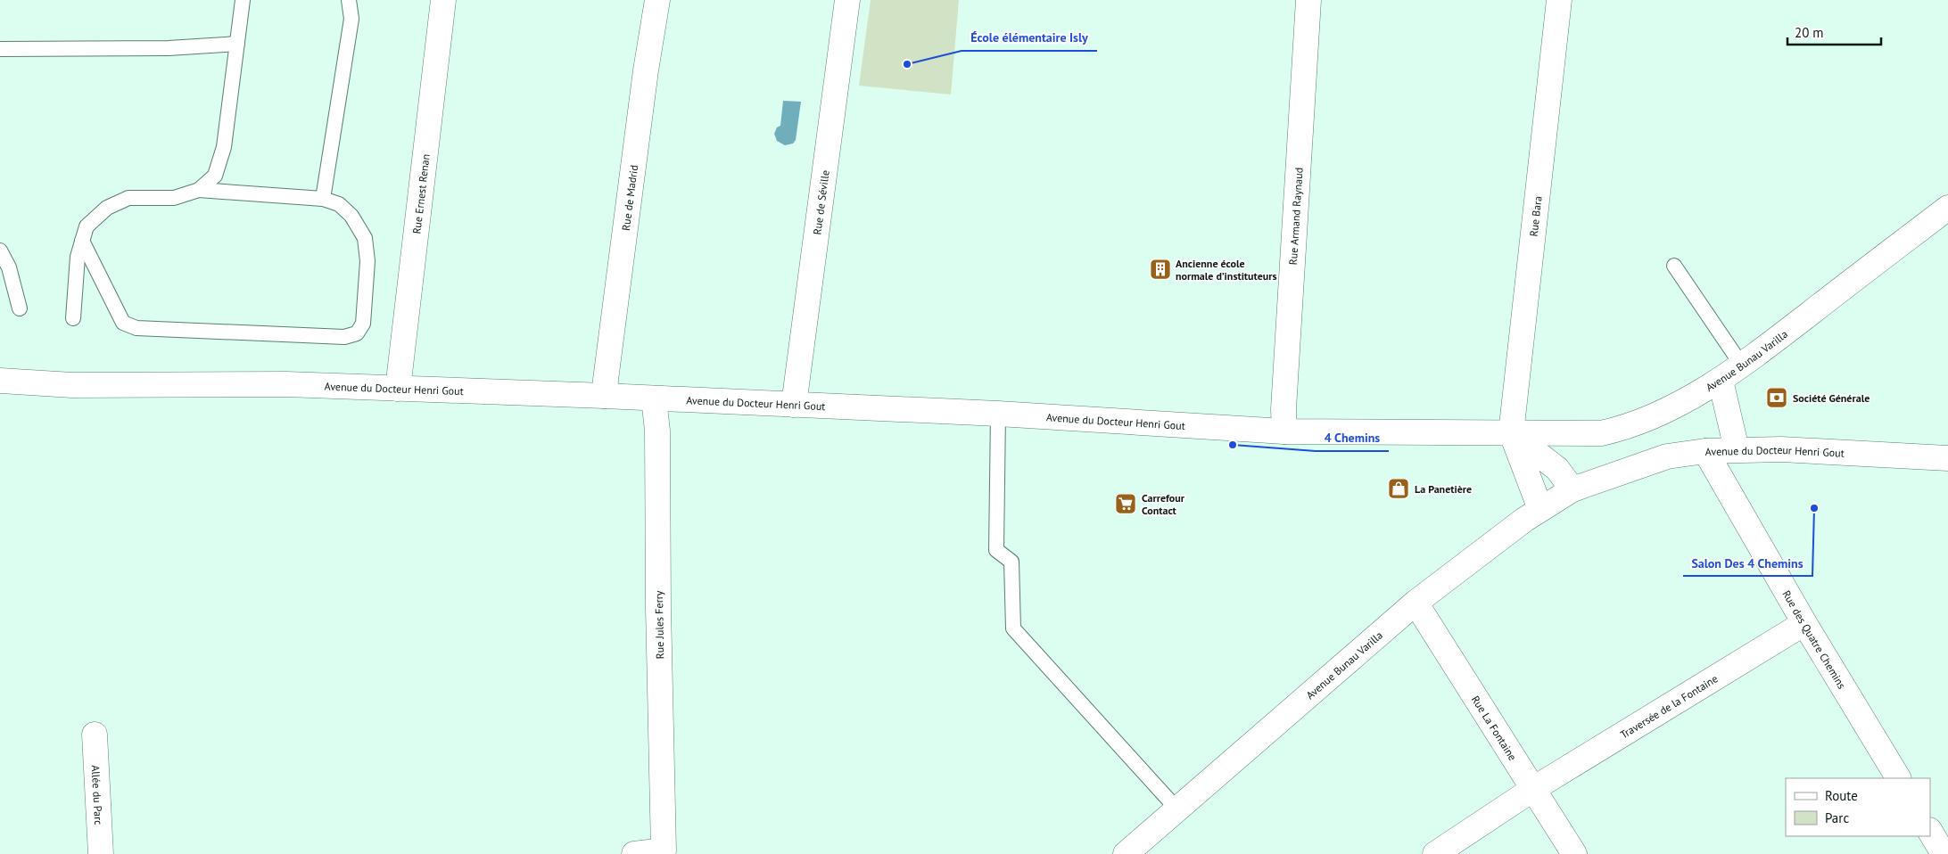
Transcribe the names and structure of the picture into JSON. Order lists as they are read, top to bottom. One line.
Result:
{"streets":{"street":["Rue Ernest Renan","Rue de Madrid","Rue de Séville","Rue Armand Raynaud","Rue Bara","Avenue Bunau Varilla","Avenue du Docteur Henri Gout","Rue Jules Ferry","Rue des Quatre Chemins","Traversée de la Fontaine","Rue La Fontaine","Allée du Parc"]},"crossings":[["Rue Ernest Renan","Avenue du Docteur Henri Gout"],["Rue de Madrid","Avenue du Docteur Henri Gout"],["Rue de Séville","Avenue du Docteur Henri Gout"],["Rue Armand Raynaud","Avenue du Docteur Henri Gout"],["Rue Bara","Avenue Bunau Varilla"],["Rue Bara","Avenue du Docteur Henri Gout"],["Avenue Bunau Varilla","Avenue du Docteur Henri Gout"],["Avenue Bunau Varilla","Rue La Fontaine"],["Avenue du Docteur Henri Gout","Rue Jules Ferry"],["Avenue du Docteur Henri Gout","Rue des Quatre Chemins"],["Rue des Quatre Chemins","Traversée de la Fontaine"],["Traversée de la Fontaine","Rue La Fontaine"]],"places":{"other":["École élémentaire Isly","4 Chemins","Salon Des 4 Chemins"],"building":["Ancienne école normale d’instituteurs"],"bank":["Société Générale"],"shop":["La Panetière"],"supermarket":["Carrefour Contact"]},"legend":["Route","Parc"],"scale_bar":"20 m"}
